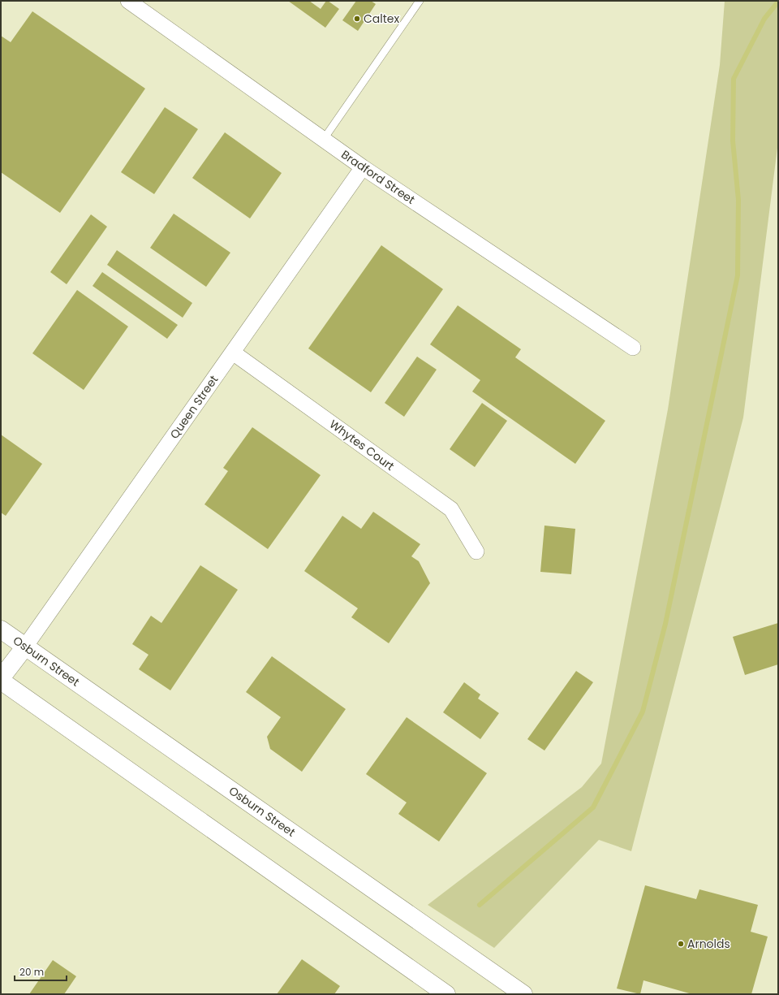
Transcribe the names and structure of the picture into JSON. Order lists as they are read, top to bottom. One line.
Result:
{"streets":{"street":["Bradford Street","Queen Street","Whytes Court","Osburn Street"]},"crossings":[["Bradford Street","Queen Street"],["Queen Street","Whytes Court"],["Queen Street","Osburn Street"]],"places":["Caltex","Arnolds"],"scale_bar":"20 m"}
